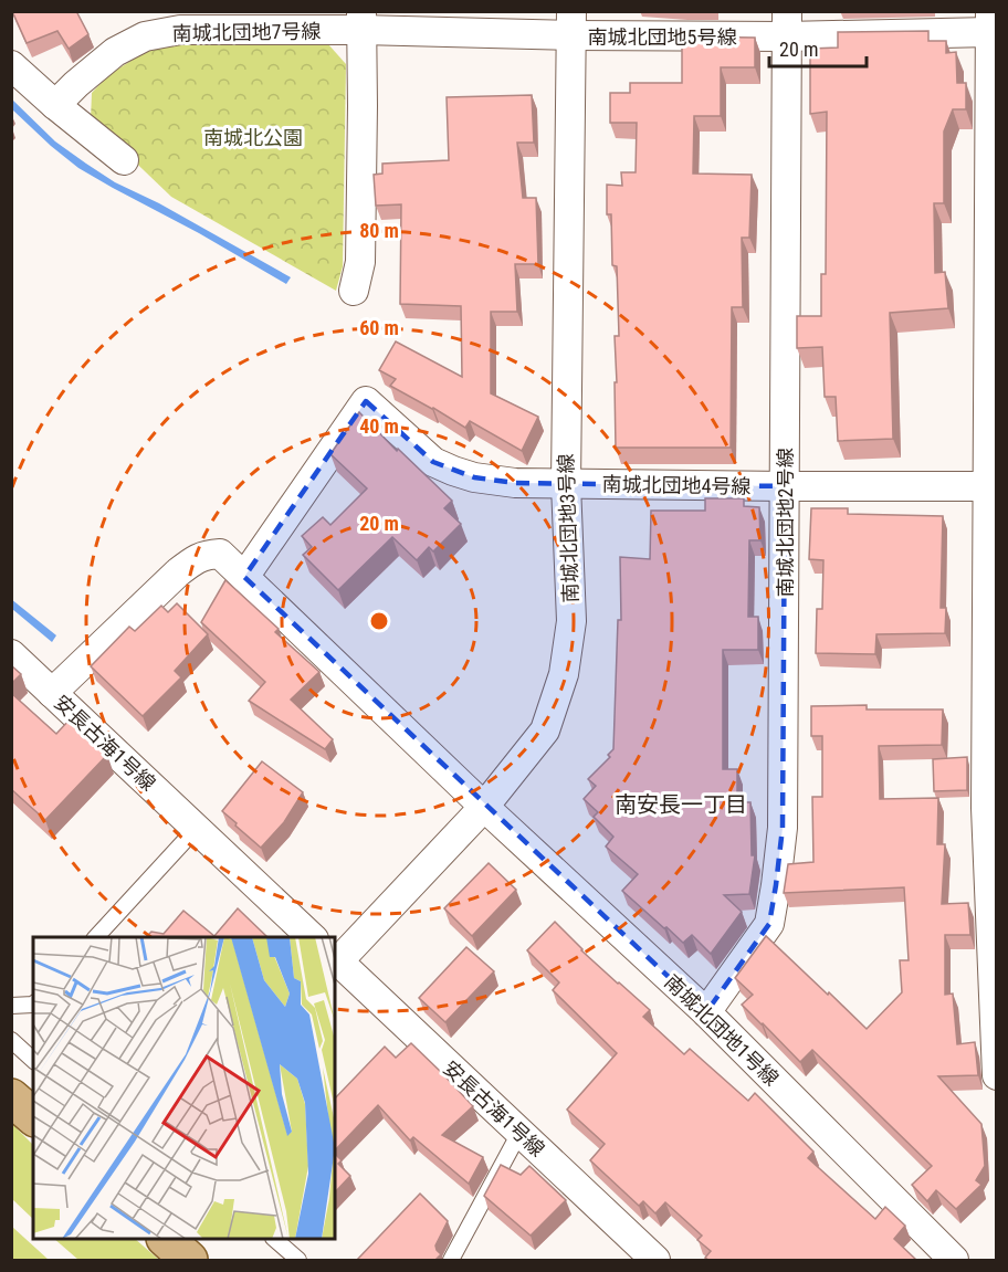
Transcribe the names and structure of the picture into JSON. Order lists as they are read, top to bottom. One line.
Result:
{"streets":{"street":["南城北団地7号線","南城北団地5号線","南城北団地4号線","南城北団地2号線","南城北団地3号線","安長古海1号線","南城北団地1号線"]},"crossings":[["南城北団地7号線","南城北団地5号線"],["南城北団地7号線","南城北団地3号線"],["南城北団地5号線","南城北団地2号線"],["南城北団地5号線","南城北団地3号線"],["南城北団地4号線","南城北団地2号線"],["南城北団地4号線","南城北団地3号線"],["南城北団地4号線","南城北団地1号線"],["南城北団地2号線","南城北団地1号線"],["南城北団地3号線","安長古海1号線"],["南城北団地3号線","南城北団地1号線"],["安長古海1号線","南城北団地1号線"]],"districts":["南安長一丁目"],"parks":["南城北公園"],"scale_bar":"20 m","rings":["80 m","60 m","40 m","20 m"]}
